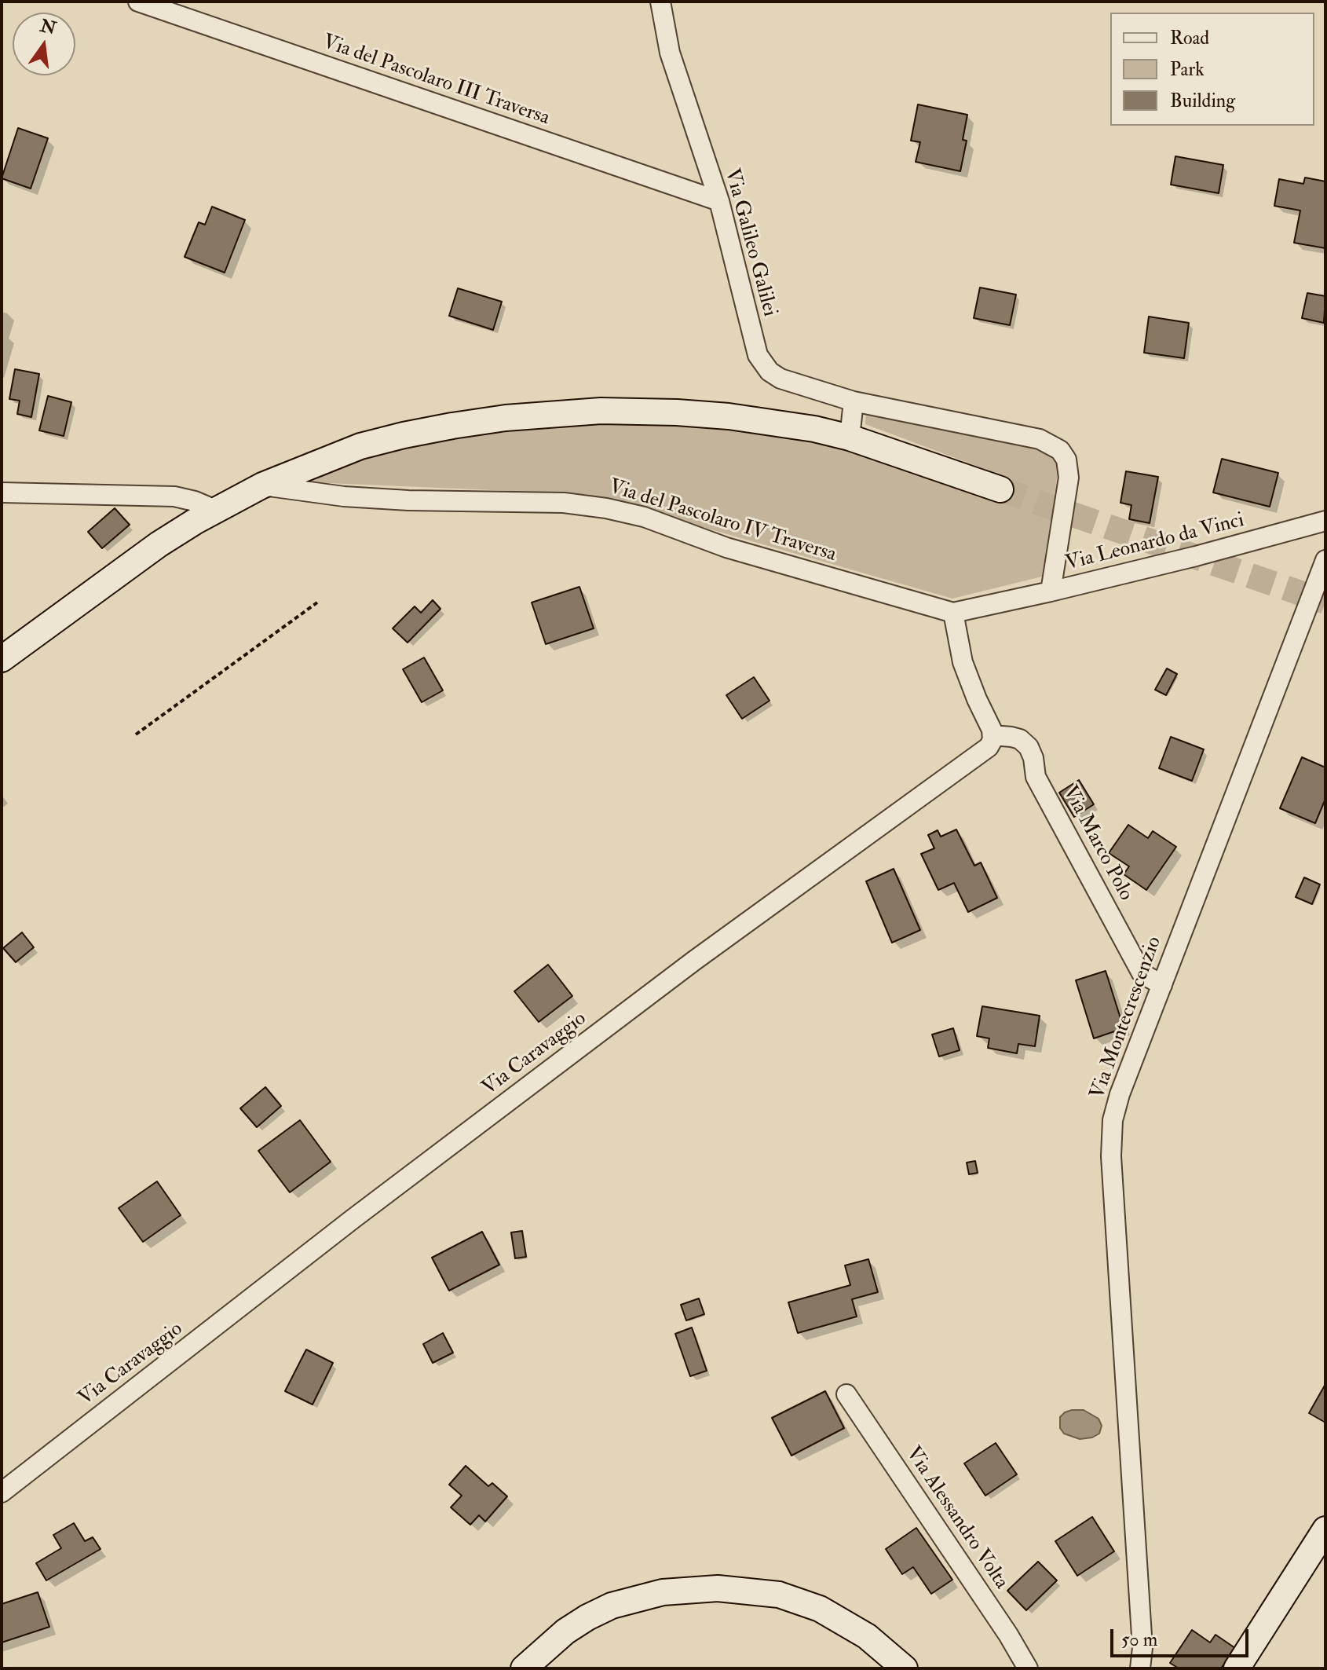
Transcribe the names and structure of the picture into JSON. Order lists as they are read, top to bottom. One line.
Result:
{"streets":{"street":["Via del Pascolaro III Traversa","Via Galileo Galilei","Via del Pascolaro IV Traversa","Via Leonardo da Vinci","Via Marco Polo","Via Montecrescenzio","Via Caravaggio","Via Alessandro Volta"]},"crossings":[["Via del Pascolaro III Traversa","Via Galileo Galilei"],["Via Galileo Galilei","Via Leonardo da Vinci"],["Via del Pascolaro IV Traversa","Via Leonardo da Vinci"],["Via Marco Polo","Via Montecrescenzio"],["Via Marco Polo","Via Caravaggio"]],"legend":["Road","Park","Building"],"scale_bar":"50 m","north":"top"}
